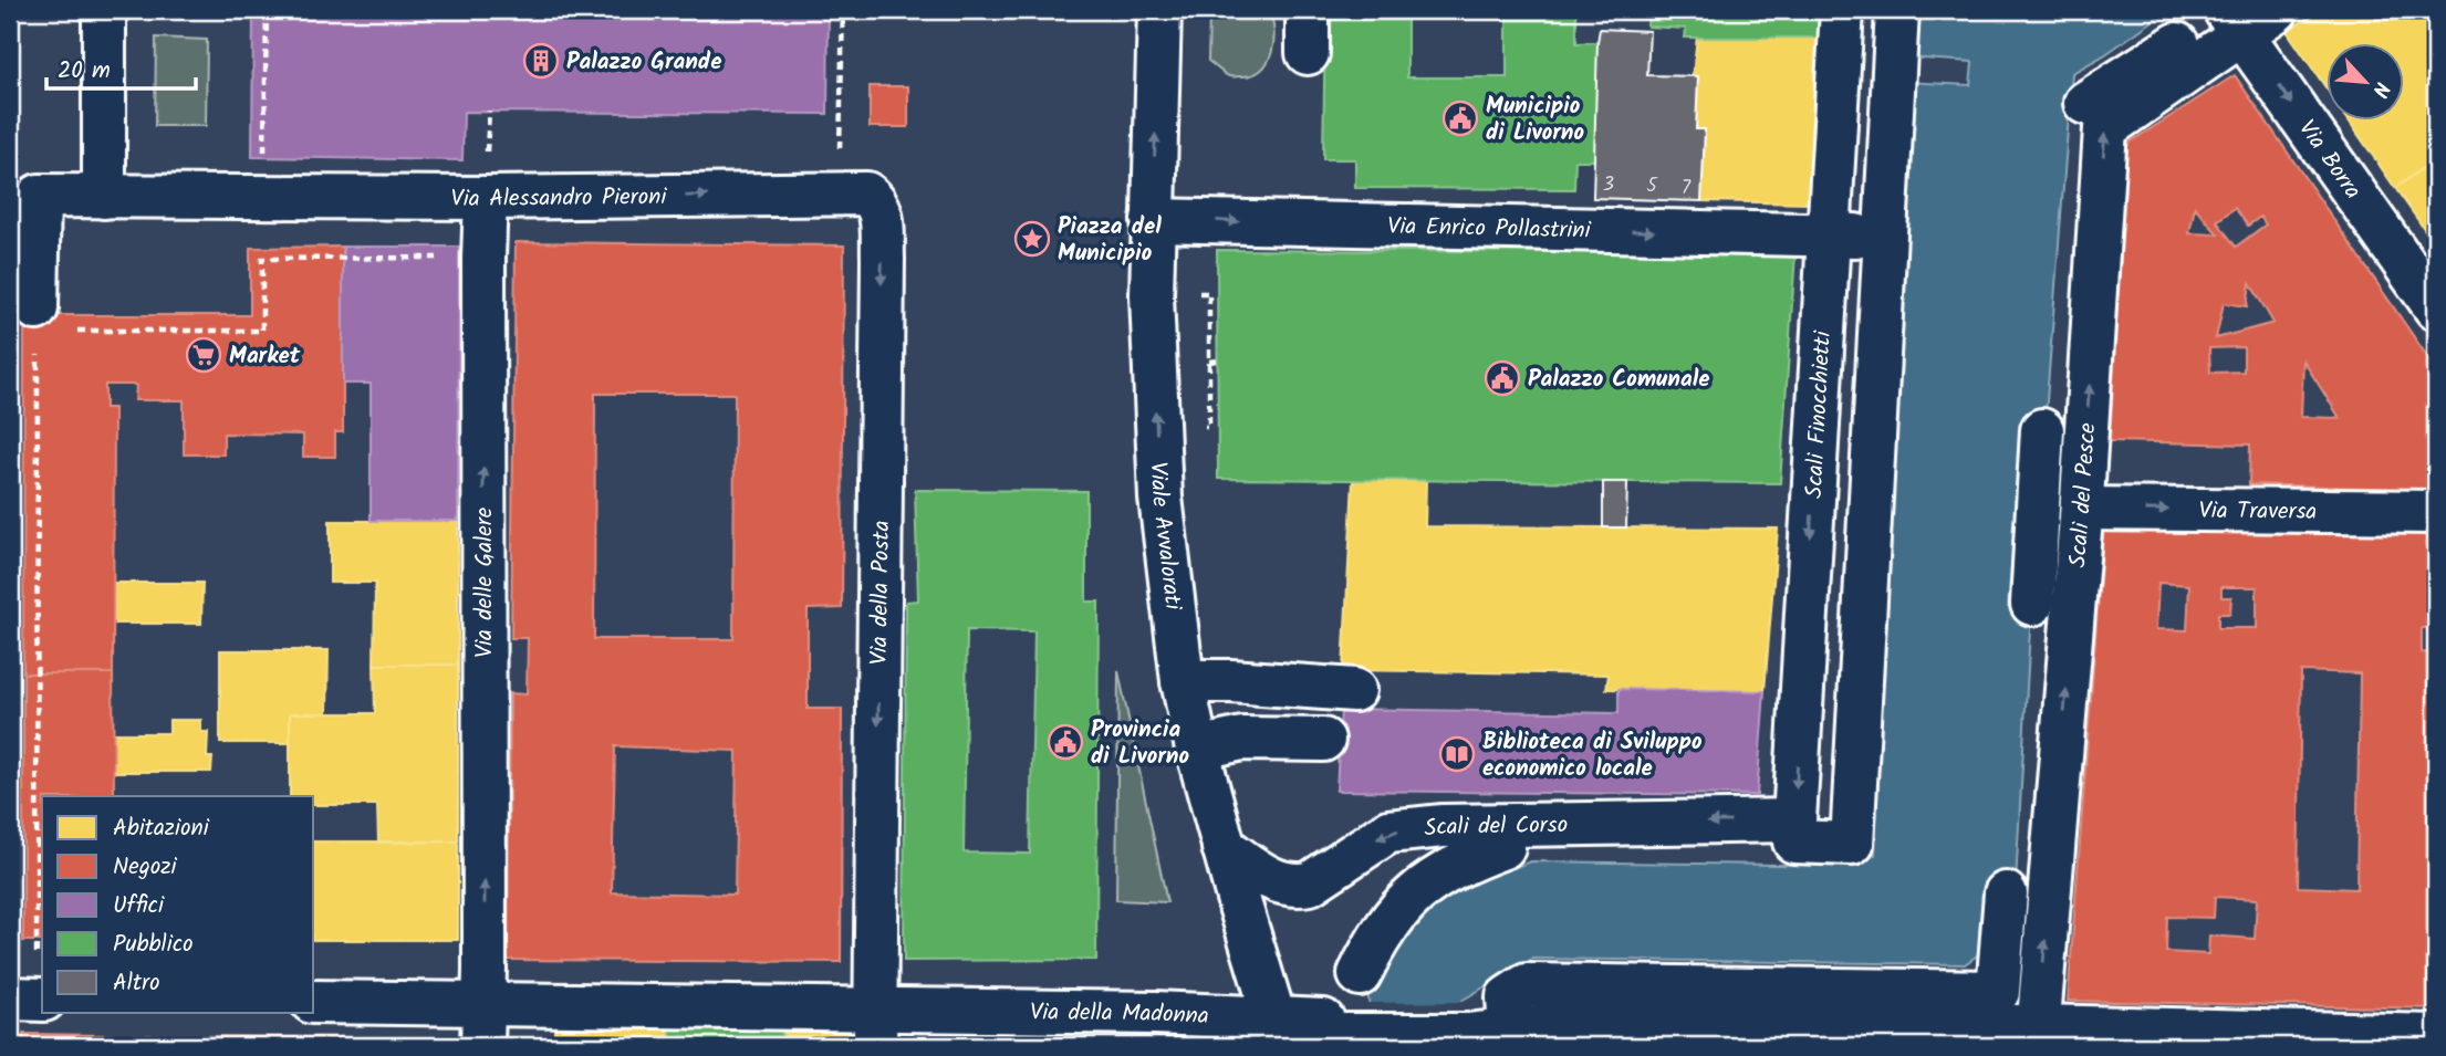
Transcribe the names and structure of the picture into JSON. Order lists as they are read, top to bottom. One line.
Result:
{"streets":{"street":["Via Borra","Via Alessandro Pieroni","Via Enrico Pollastrini","Scali Finocchietti","Scali del Pesce","Via Traversa","Viale Avvalorati","Via delle Galere","Via della Posta","Scali del Corso","Via della Madonna"]},"crossings":[["Via Borra","Scali del Pesce"],["Via Alessandro Pieroni","Via delle Galere"],["Via Alessandro Pieroni","Via della Posta"],["Via Enrico Pollastrini","Scali Finocchietti"],["Via Enrico Pollastrini","Viale Avvalorati"],["Scali Finocchietti","Scali del Corso"],["Scali del Pesce","Via Traversa"],["Viale Avvalorati","Scali del Corso"],["Viale Avvalorati","Via della Madonna"],["Via delle Galere","Via della Madonna"],["Via della Posta","Via della Madonna"]],"one_way":["Via Borra","Via Alessandro Pieroni","Via Enrico Pollastrini","Scali Finocchietti","Via Traversa","Viale Avvalorati","Via delle Galere","Via della Posta"],"places":{"building":["Palazzo Grande"],"public building":["Municipio di Livorno","Palazzo Comunale","Provincia di Livorno"],"place":["Piazza del Municipio"],"supermarket":["Market"],"library":["Biblioteca di Sviluppo economico locale"]},"house_numbers":["3","5","7"],"legend":["Abitazioni","Negozi","Uffici","Pubblico","Altro"],"scale_bar":"20 m","north":"bottom right"}
